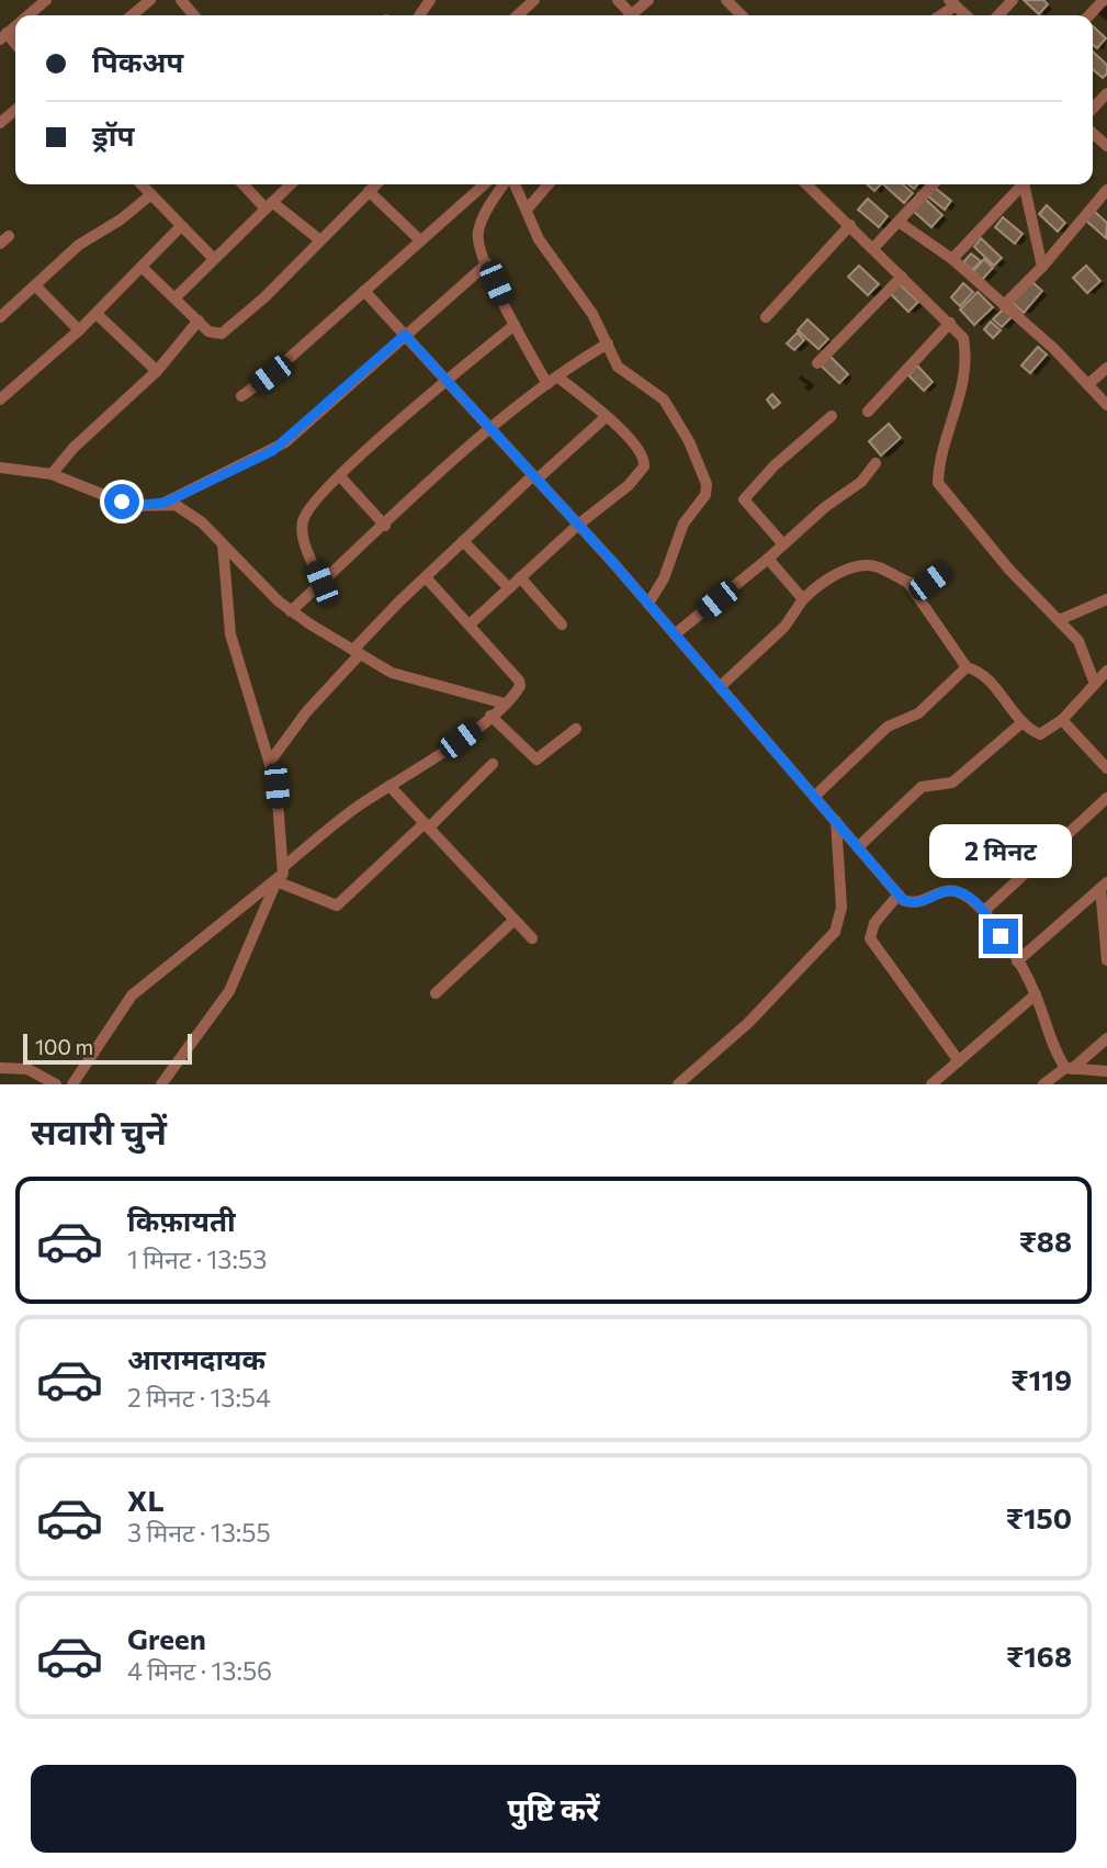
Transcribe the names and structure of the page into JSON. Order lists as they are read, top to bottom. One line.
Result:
{"scale_bar":"100 m","page":{"banner":["पिकअप","ड्रॉप"],"bubble":"2 मिनट","scale":"100 m","heading":"सवारी चुनें","list":[{"name":"किफ़ायती","note":"1 मिनट · 13:53","value":"₹88"},{"name":"आरामदायक","note":"2 मिनट · 13:54","value":"₹119"},{"name":"XL","note":"3 मिनट · 13:55","value":"₹150"},{"name":"Green","note":"4 मिनट · 13:56","value":"₹168"}],"buttons":"पुष्टि करें"}}
